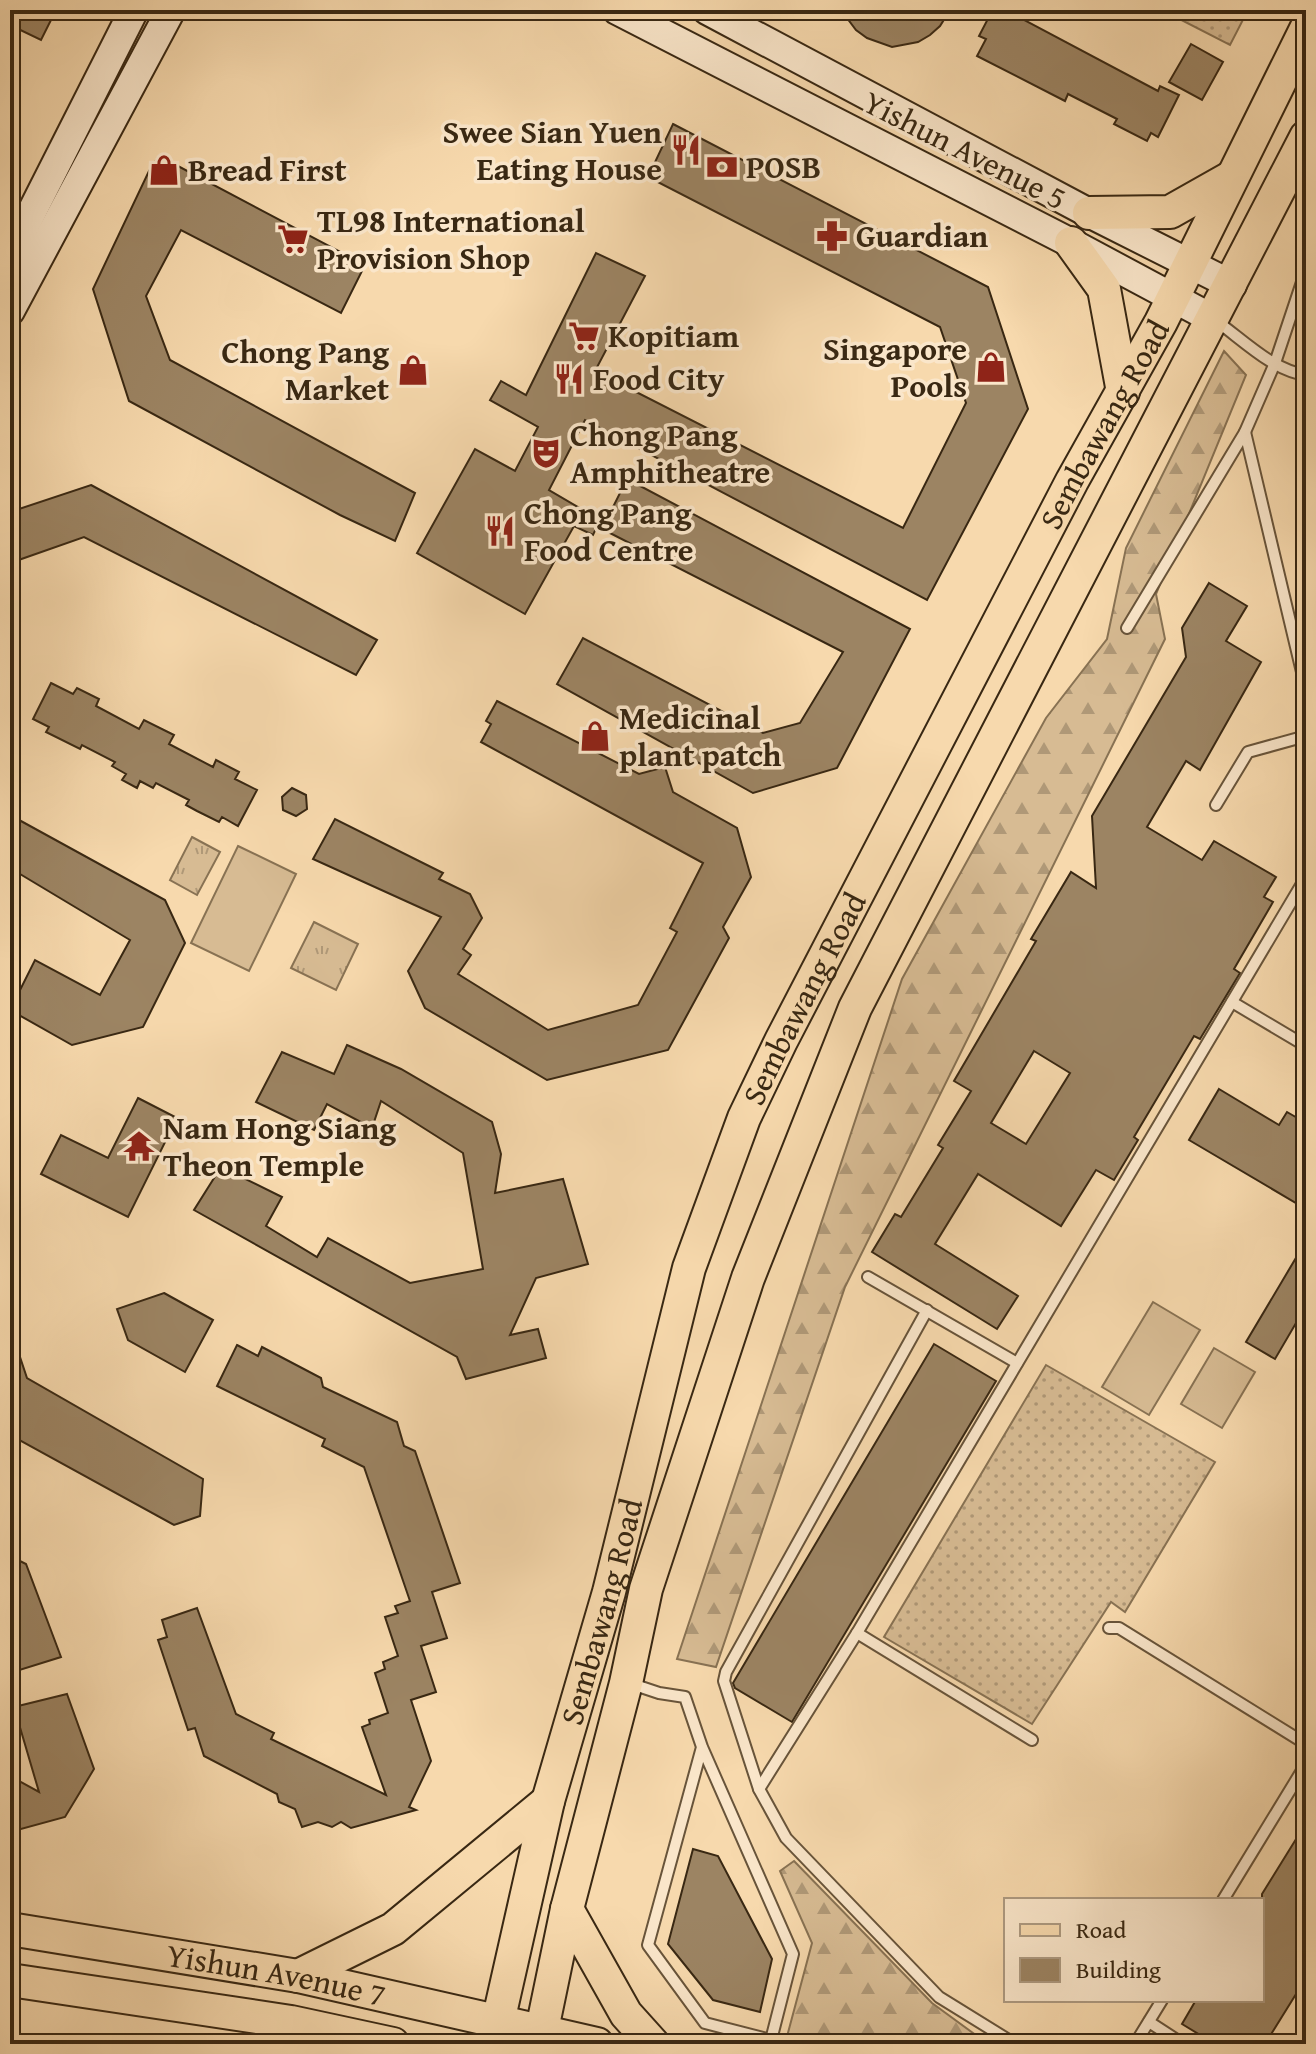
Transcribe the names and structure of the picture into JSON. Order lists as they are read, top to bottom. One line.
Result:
{"streets":{"main road":["Yishun Avenue 5","Sembawang Road","Yishun Avenue 7"]},"crossings":[["Yishun Avenue 5","Sembawang Road"],["Sembawang Road","Yishun Avenue 7"]],"places":{"restaurant":["Swee Sian Yuen Eating House","Food City","Chong Pang Food Centre"],"bank":["POSB"],"shop":["Bread First","Singapore Pools","Chong Pang Market","Medicinal plant patch"],"pharmacy":["Guardian"],"supermarket":["TL98 International Provision Shop","Kopitiam"],"theatre":["Chong Pang Amphitheatre"],"temple":["Nam Hong Siang Theon Temple"]},"legend":["Road","Building"]}
